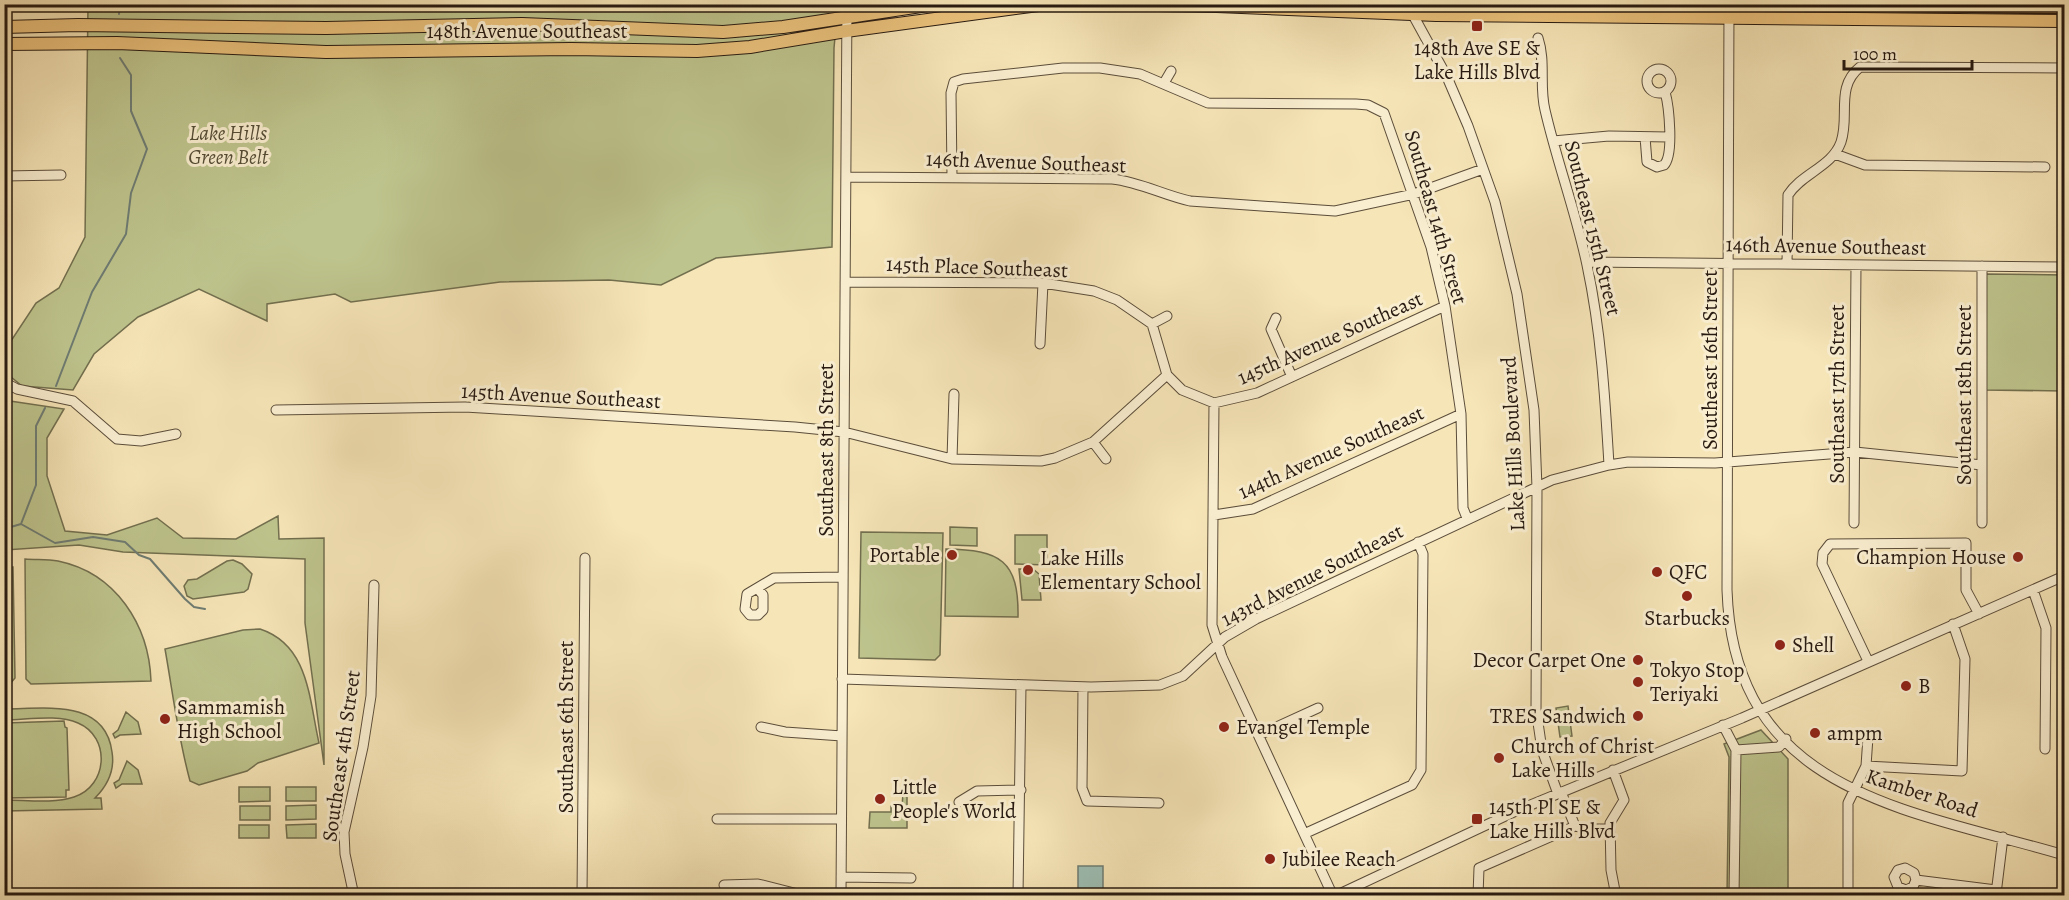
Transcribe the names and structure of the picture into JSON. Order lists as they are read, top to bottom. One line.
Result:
{"streets":{"main road":["148th Avenue Southeast"],"street":["146th Avenue Southeast","Southeast 14th Street","Southeast 15th Street","145th Place Southeast","145th Avenue Southeast","Southeast 16th Street","Southeast 17th Street","Southeast 18th Street","Lake Hills Boulevard","Southeast 8th Street","144th Avenue Southeast","143rd Avenue Southeast","Southeast 6th Street","Southeast 4th Street","Kamber Road"]},"crossings":[["148th Avenue Southeast","Southeast 8th Street"],["146th Avenue Southeast","Southeast 14th Street"],["146th Avenue Southeast","Southeast 15th Street"],["146th Avenue Southeast","Southeast 16th Street"],["146th Avenue Southeast","Southeast 17th Street"],["146th Avenue Southeast","Southeast 18th Street"],["146th Avenue Southeast","Lake Hills Boulevard"],["146th Avenue Southeast","Southeast 8th Street"],["Southeast 14th Street","145th Avenue Southeast"],["Southeast 14th Street","144th Avenue Southeast"],["Southeast 14th Street","143rd Avenue Southeast"],["Southeast 15th Street","143rd Avenue Southeast"],["145th Place Southeast","Southeast 8th Street"],["145th Avenue Southeast","Southeast 8th Street"],["Southeast 16th Street","143rd Avenue Southeast"],["Southeast 16th Street","Kamber Road"],["Lake Hills Boulevard","143rd Avenue Southeast"],["Southeast 8th Street","143rd Avenue Southeast"]],"parks":["Lake Hills Green Belt"],"places":{"transit":["148th Ave SE & Lake Hills Blvd","145th Pl SE & Lake Hills Blvd"],"other":["Portable","Champion House","Lake Hills Elementary School","QFC","Starbucks","Shell","Decor Carpet One","Tokyo Stop Teriyaki","B","TRES Sandwich","Sammamish High School","Evangel Temple","ampm","Church of Christ Lake Hills","Little People's World","Jubilee Reach"]},"scale_bar":"100 m"}
